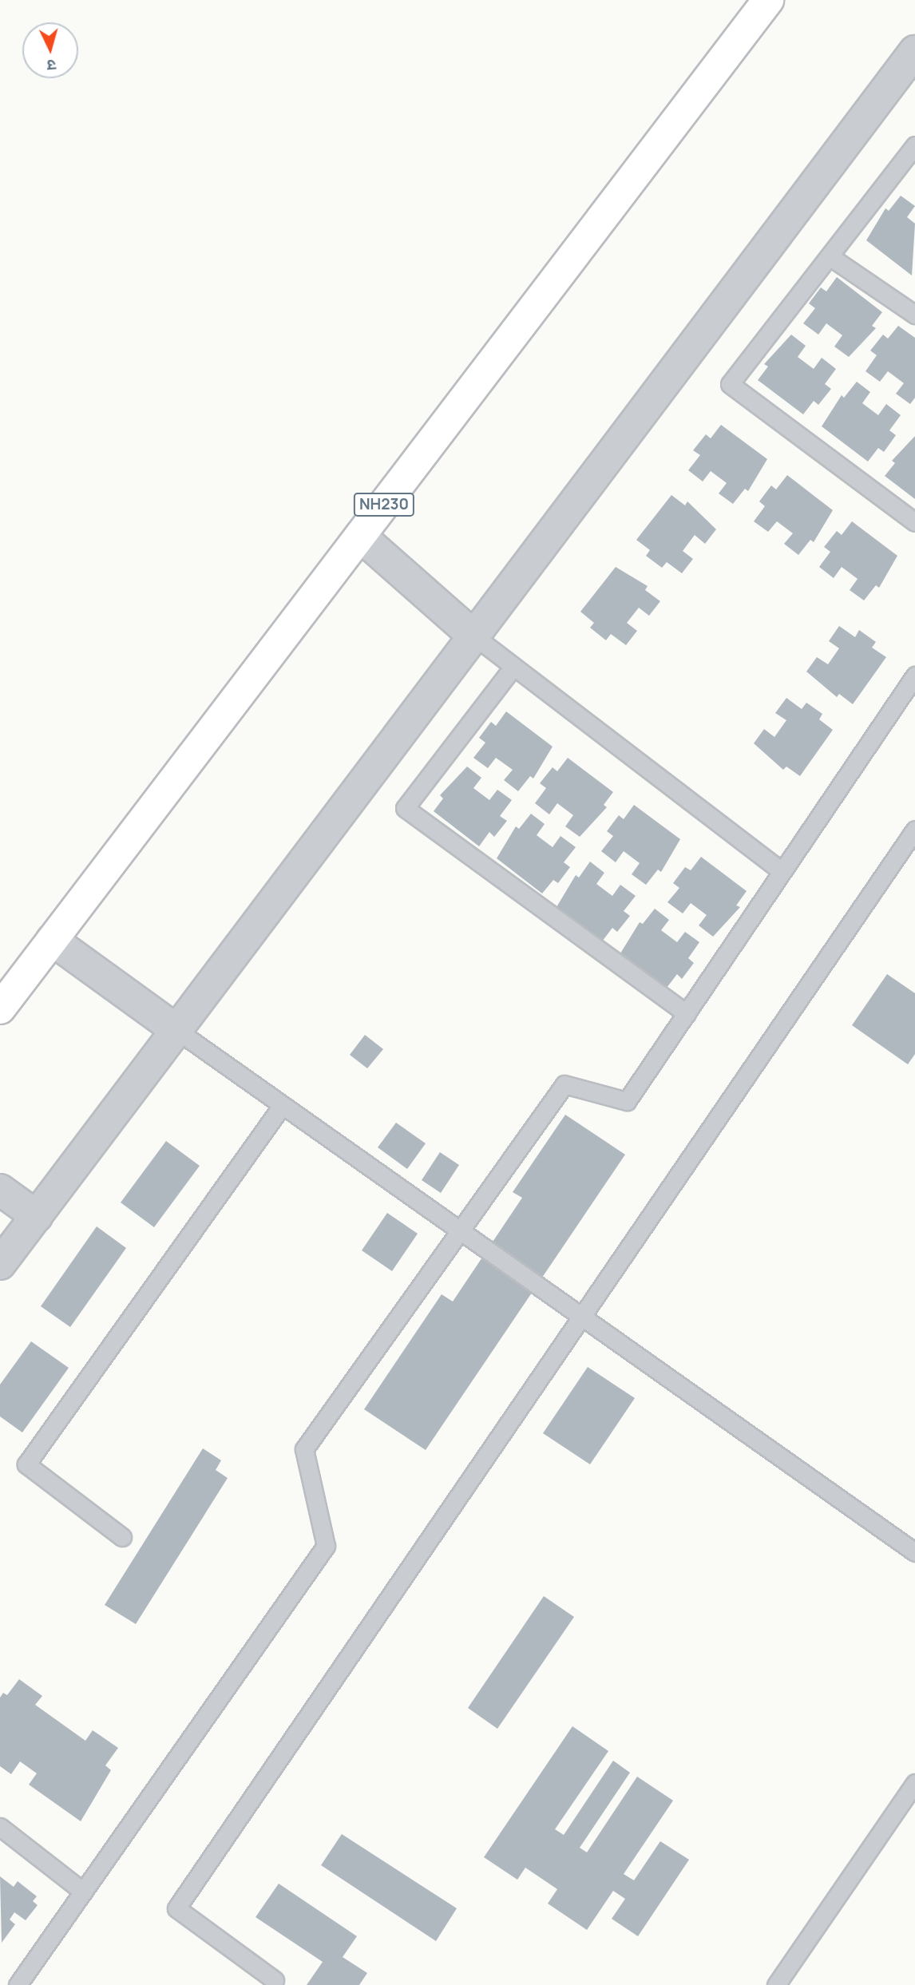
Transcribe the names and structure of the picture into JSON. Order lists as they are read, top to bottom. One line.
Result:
{"streets":{"highway":["NH230"]},"north":"bottom"}
